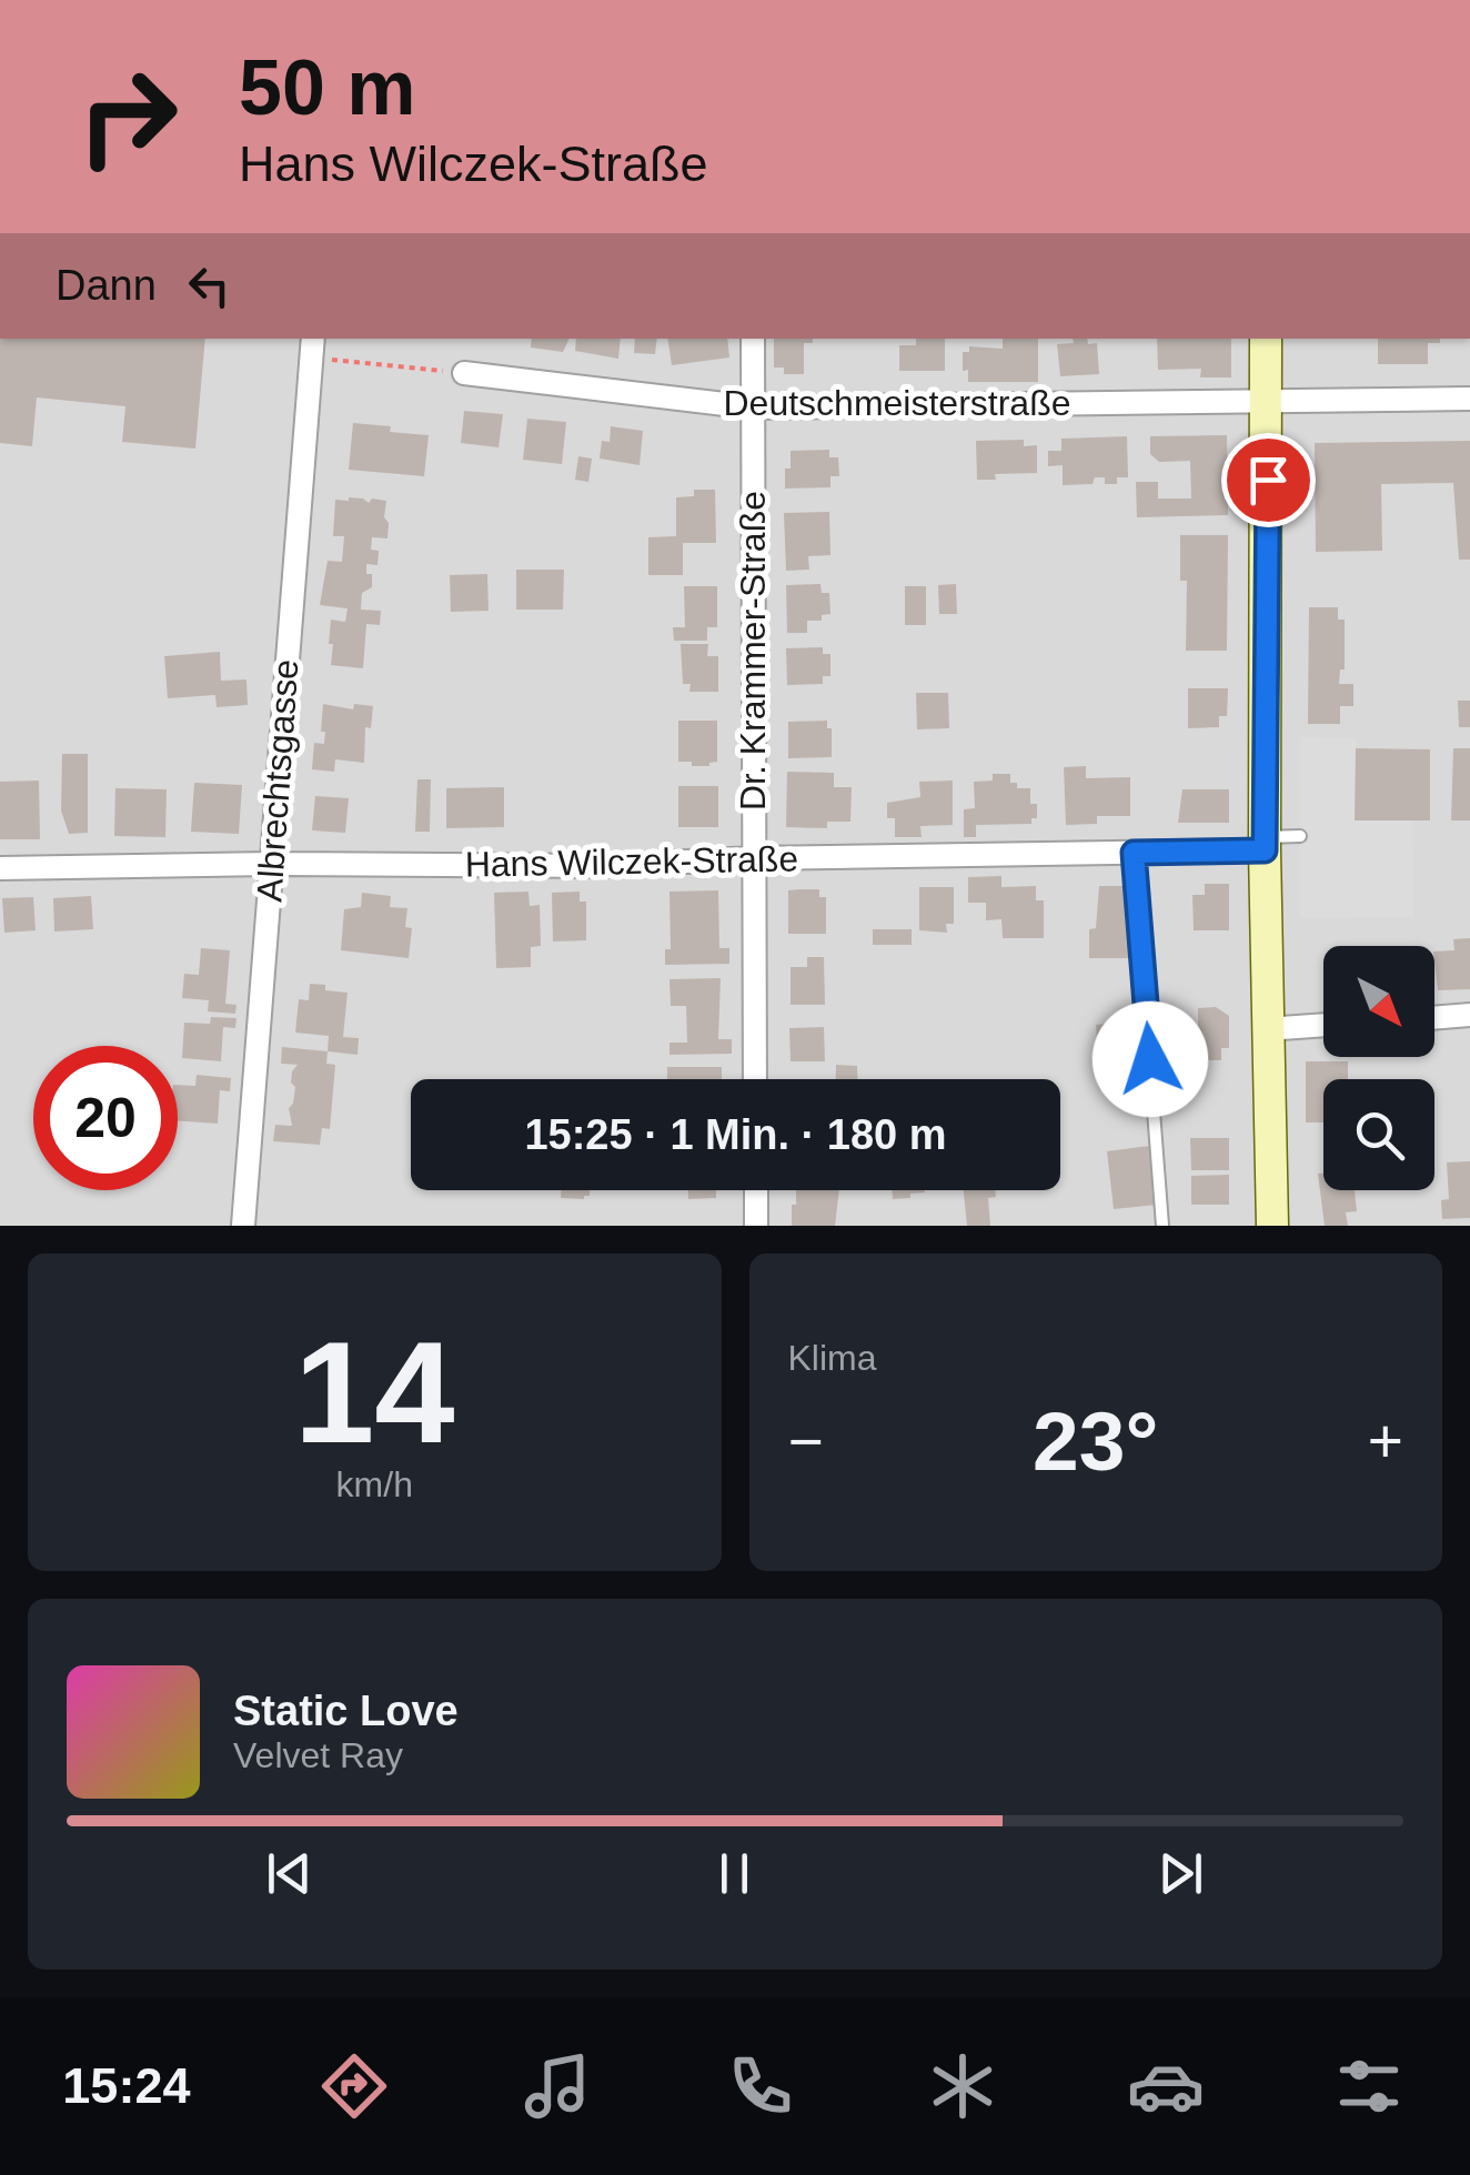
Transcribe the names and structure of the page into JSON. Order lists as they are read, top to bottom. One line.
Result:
{"streets":{"street":["Deutschmeisterstraße","Dr. Krammer-Straße","Albrechtsgasse","Hans Wilczek-Straße"]},"crossings":[["Deutschmeisterstraße","Dr. Krammer-Straße"],["Dr. Krammer-Straße","Hans Wilczek-Straße"],["Albrechtsgasse","Hans Wilczek-Straße"]],"north":"bottom right","page":{"turn":["50 m","Hans Wilczek-Straße"],"then":"Dann","limit":"20","trip":"15:25 · 1 Min. · 180 m","tile":[["14","km/h"],"Klima"],"heat":["−","23°","+"],"song":["Static Love","Velvet Ray"],"tabs":"15:24"}}
